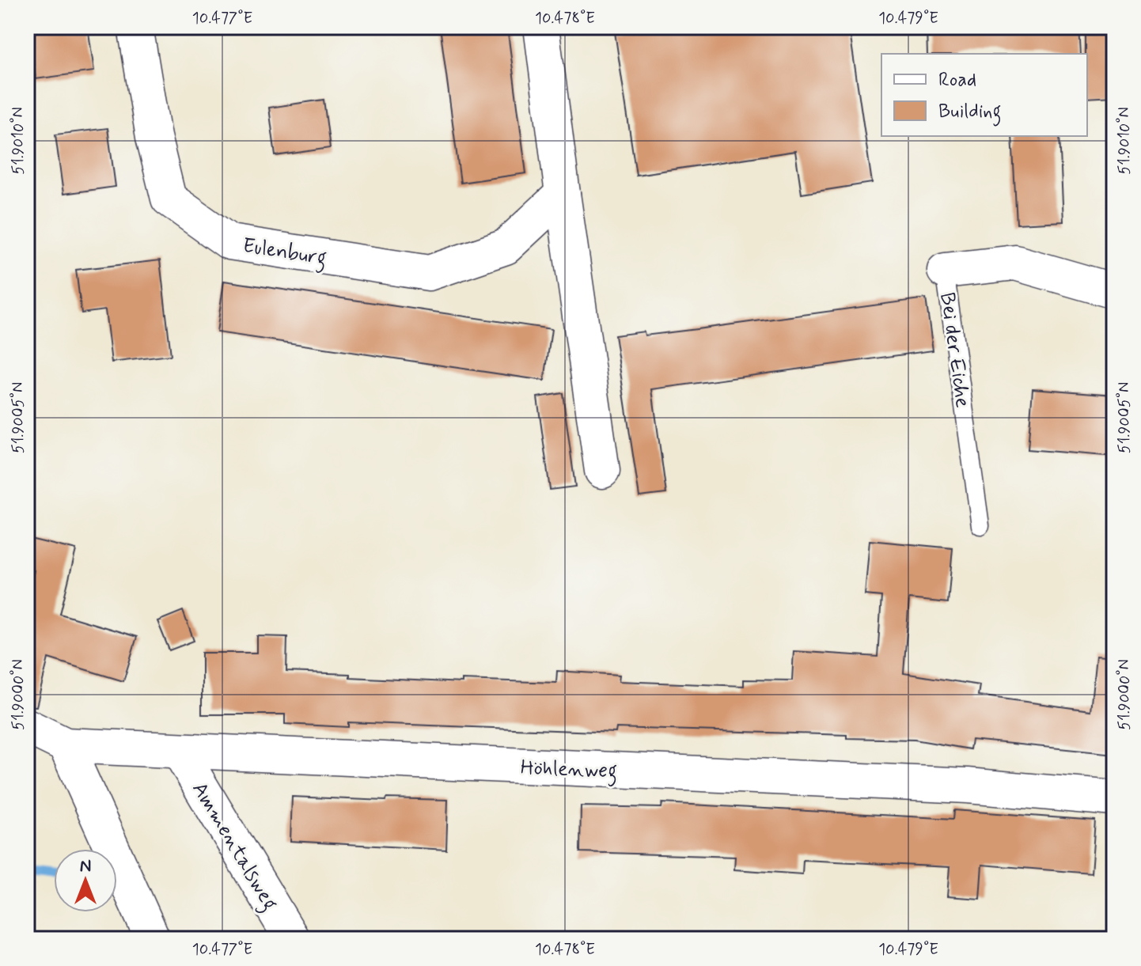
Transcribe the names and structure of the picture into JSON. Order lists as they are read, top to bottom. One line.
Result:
{"streets":{"street":["Eulenburg","Bei der Eiche","Höhlenweg","Ammentalsweg"]},"crossings":[["Höhlenweg","Ammentalsweg"]],"legend":["Road","Building"],"north":"top","coordinates":["10.477°E","10.478°E","10.479°E","51.9010°N","51.9005°N","51.9000°N"]}
